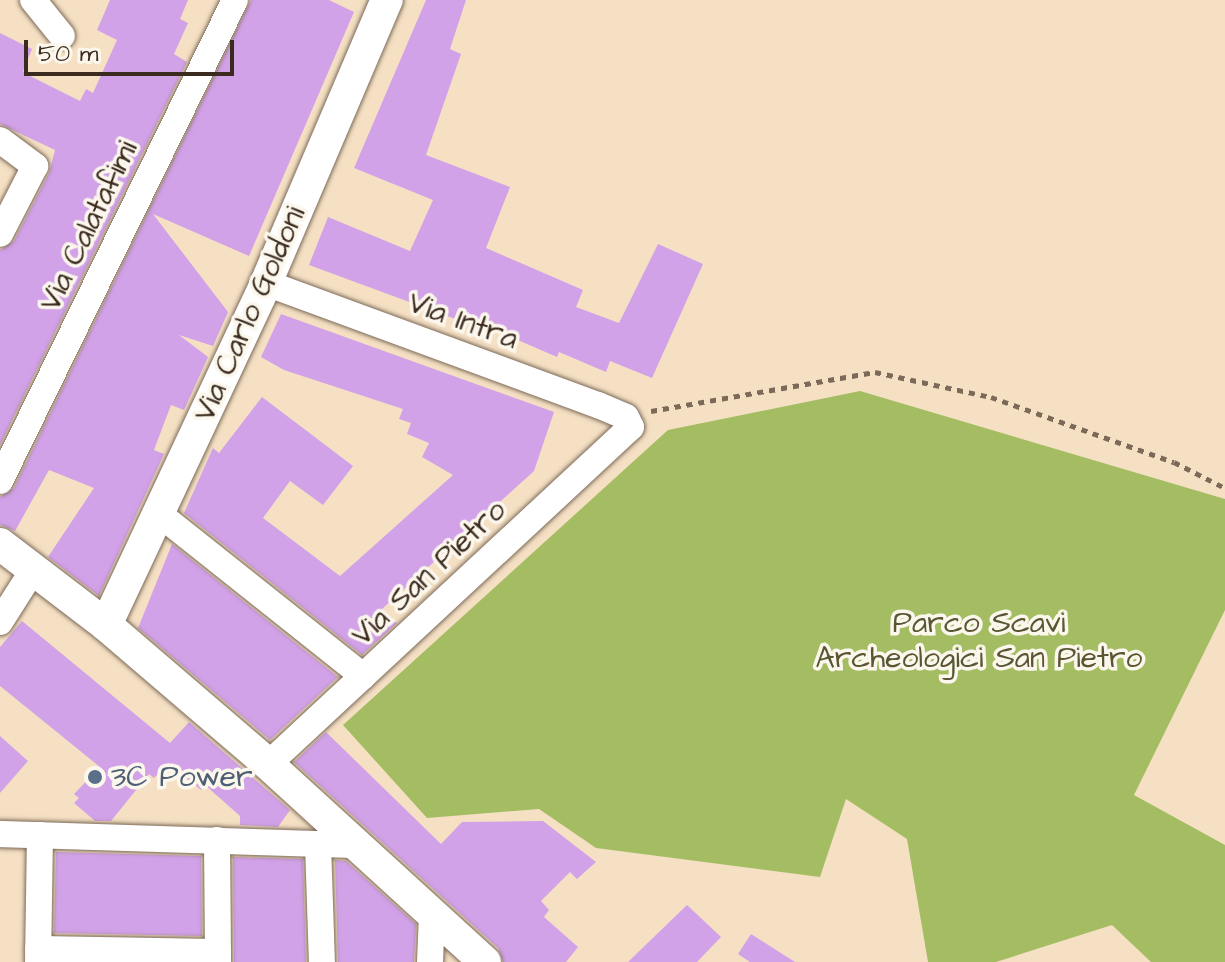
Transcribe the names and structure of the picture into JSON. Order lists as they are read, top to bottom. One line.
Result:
{"streets":{"street":["Via Calatafimi","Via Carlo Goldoni","Via Intra","Via San Pietro"]},"crossings":[["Via Carlo Goldoni","Via Intra"],["Via Intra","Via San Pietro"]],"parks":["Parco Scavi Archeologici San Pietro"],"places":["3C Power"],"scale_bar":"50 m"}
